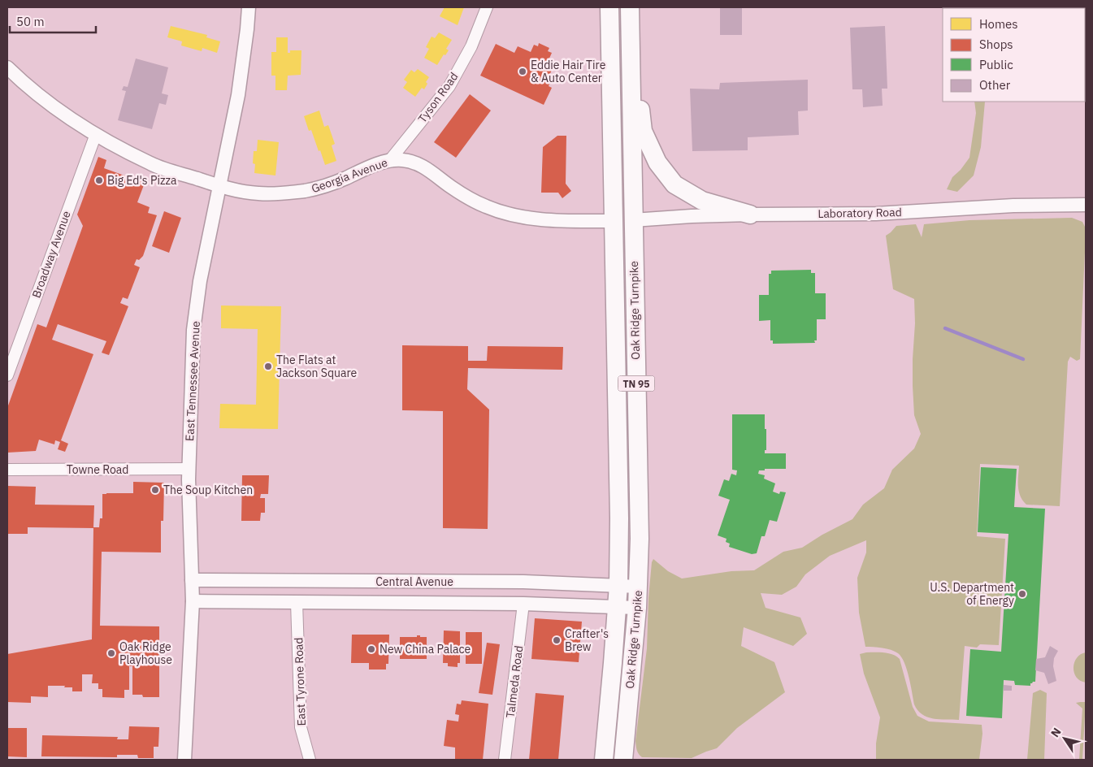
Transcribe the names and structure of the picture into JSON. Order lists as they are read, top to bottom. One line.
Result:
{"streets":{"highway":["Oak Ridge Turnpike","TN 95"],"street":["Tyson Road","Georgia Avenue","Laboratory Road","Broadway Avenue","East Tennessee Avenue","Towne Road","Central Avenue","East Tyrone Road","Talmeda Road"]},"crossings":[["Tyson Road","Georgia Avenue"],["Georgia Avenue","Broadway Avenue"],["Georgia Avenue","Oak Ridge Turnpike"],["Georgia Avenue","East Tennessee Avenue"],["Laboratory Road","Oak Ridge Turnpike"],["Oak Ridge Turnpike","Central Avenue"],["East Tennessee Avenue","Towne Road"],["East Tennessee Avenue","Central Avenue"],["Central Avenue","East Tyrone Road"],["Central Avenue","Talmeda Road"]],"places":["Eddie Hair Tire & Auto Center","Big Ed's Pizza","The Flats at Jackson Square","The Soup Kitchen","U.S. Department of Energy","Crafter's Brew","New China Palace","Oak Ridge Playhouse"],"legend":["Homes","Shops","Public","Other"],"scale_bar":"50 m","north":"top left"}
